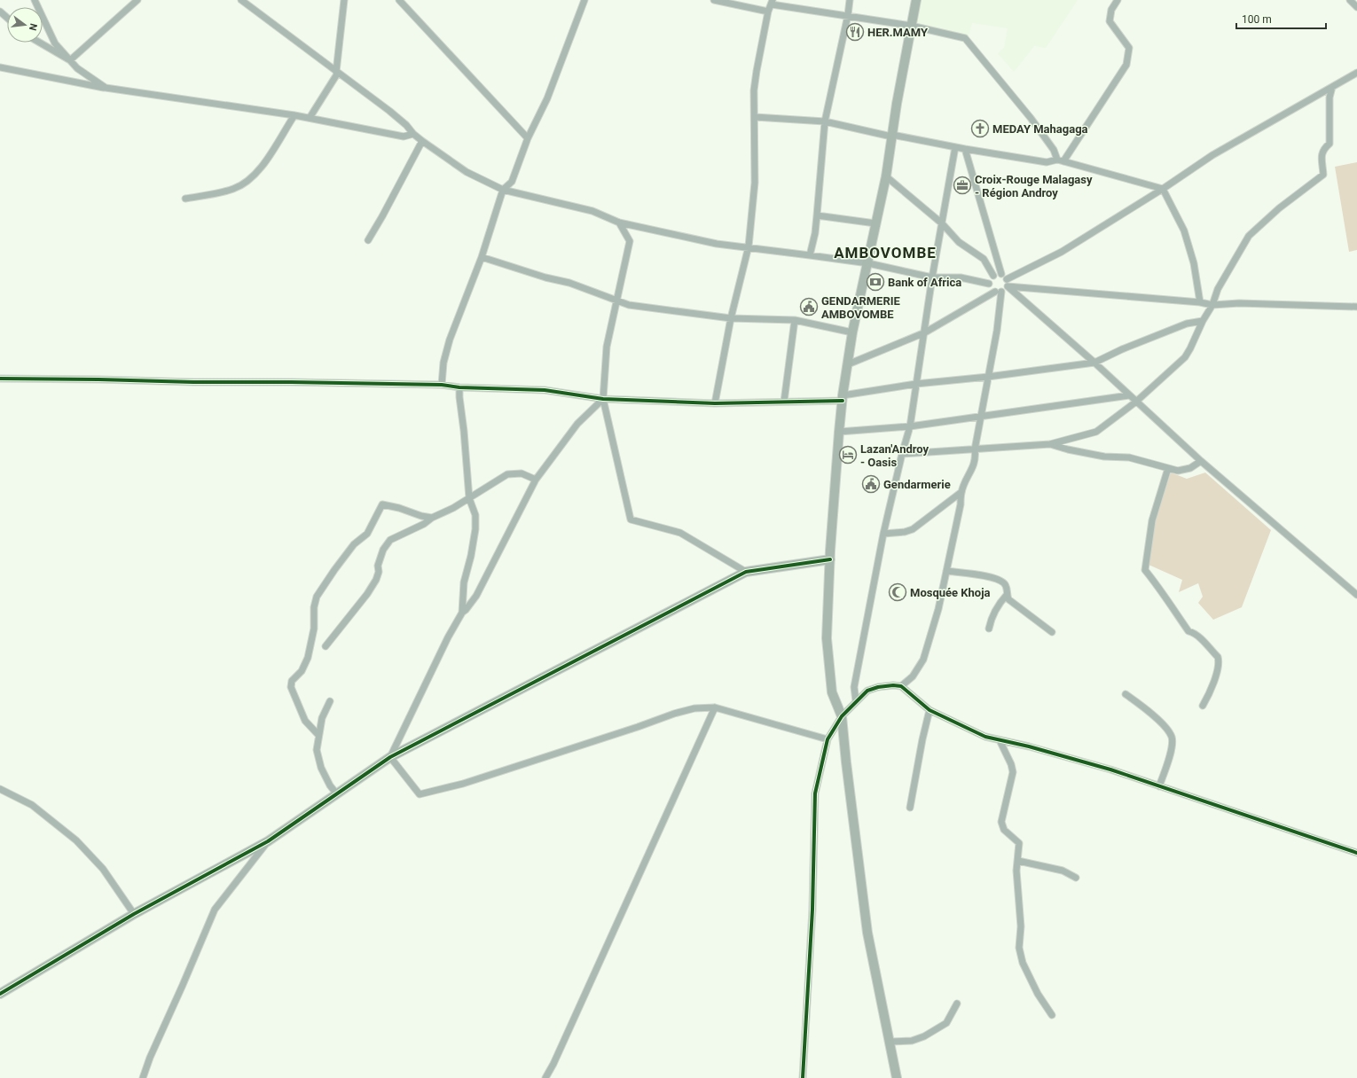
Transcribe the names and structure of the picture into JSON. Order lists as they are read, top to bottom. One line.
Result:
{"districts":["AMBOVOMBE"],"places":{"restaurant":["HER.MAMY"],"church":["MEDAY Mahagaga"],"office":["Croix-Rouge Malagasy - Région Androy"],"bank":["Bank of Africa"],"public building":["GENDARMERIE AMBOVOMBE","Gendarmerie"],"hotel":["Lazan'Androy - Oasis"],"mosque":["Mosquée Khoja"]},"scale_bar":"100 m","north":"right"}
